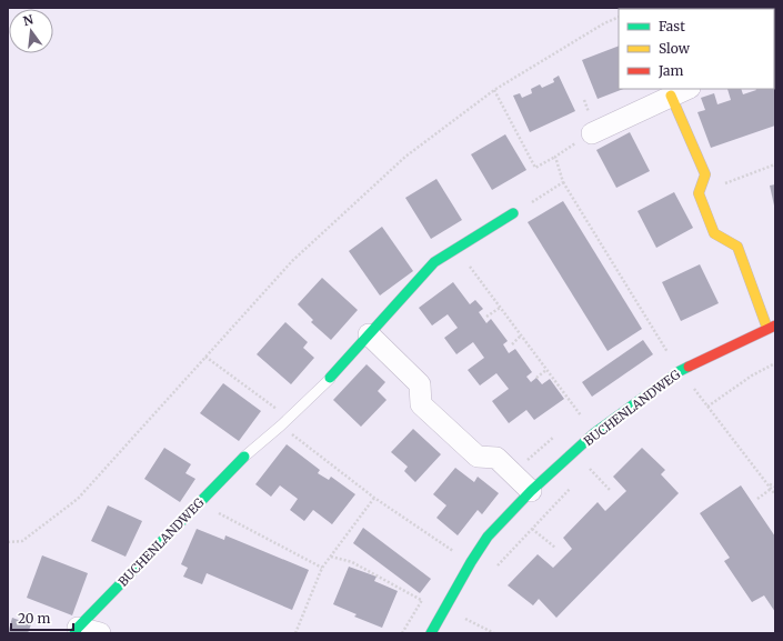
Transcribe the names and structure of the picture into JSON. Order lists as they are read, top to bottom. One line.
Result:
{"streets":{"street":["BUCHENLANDWEG"]},"legend":["Fast","Slow","Jam"],"scale_bar":"20 m","north":"top"}
